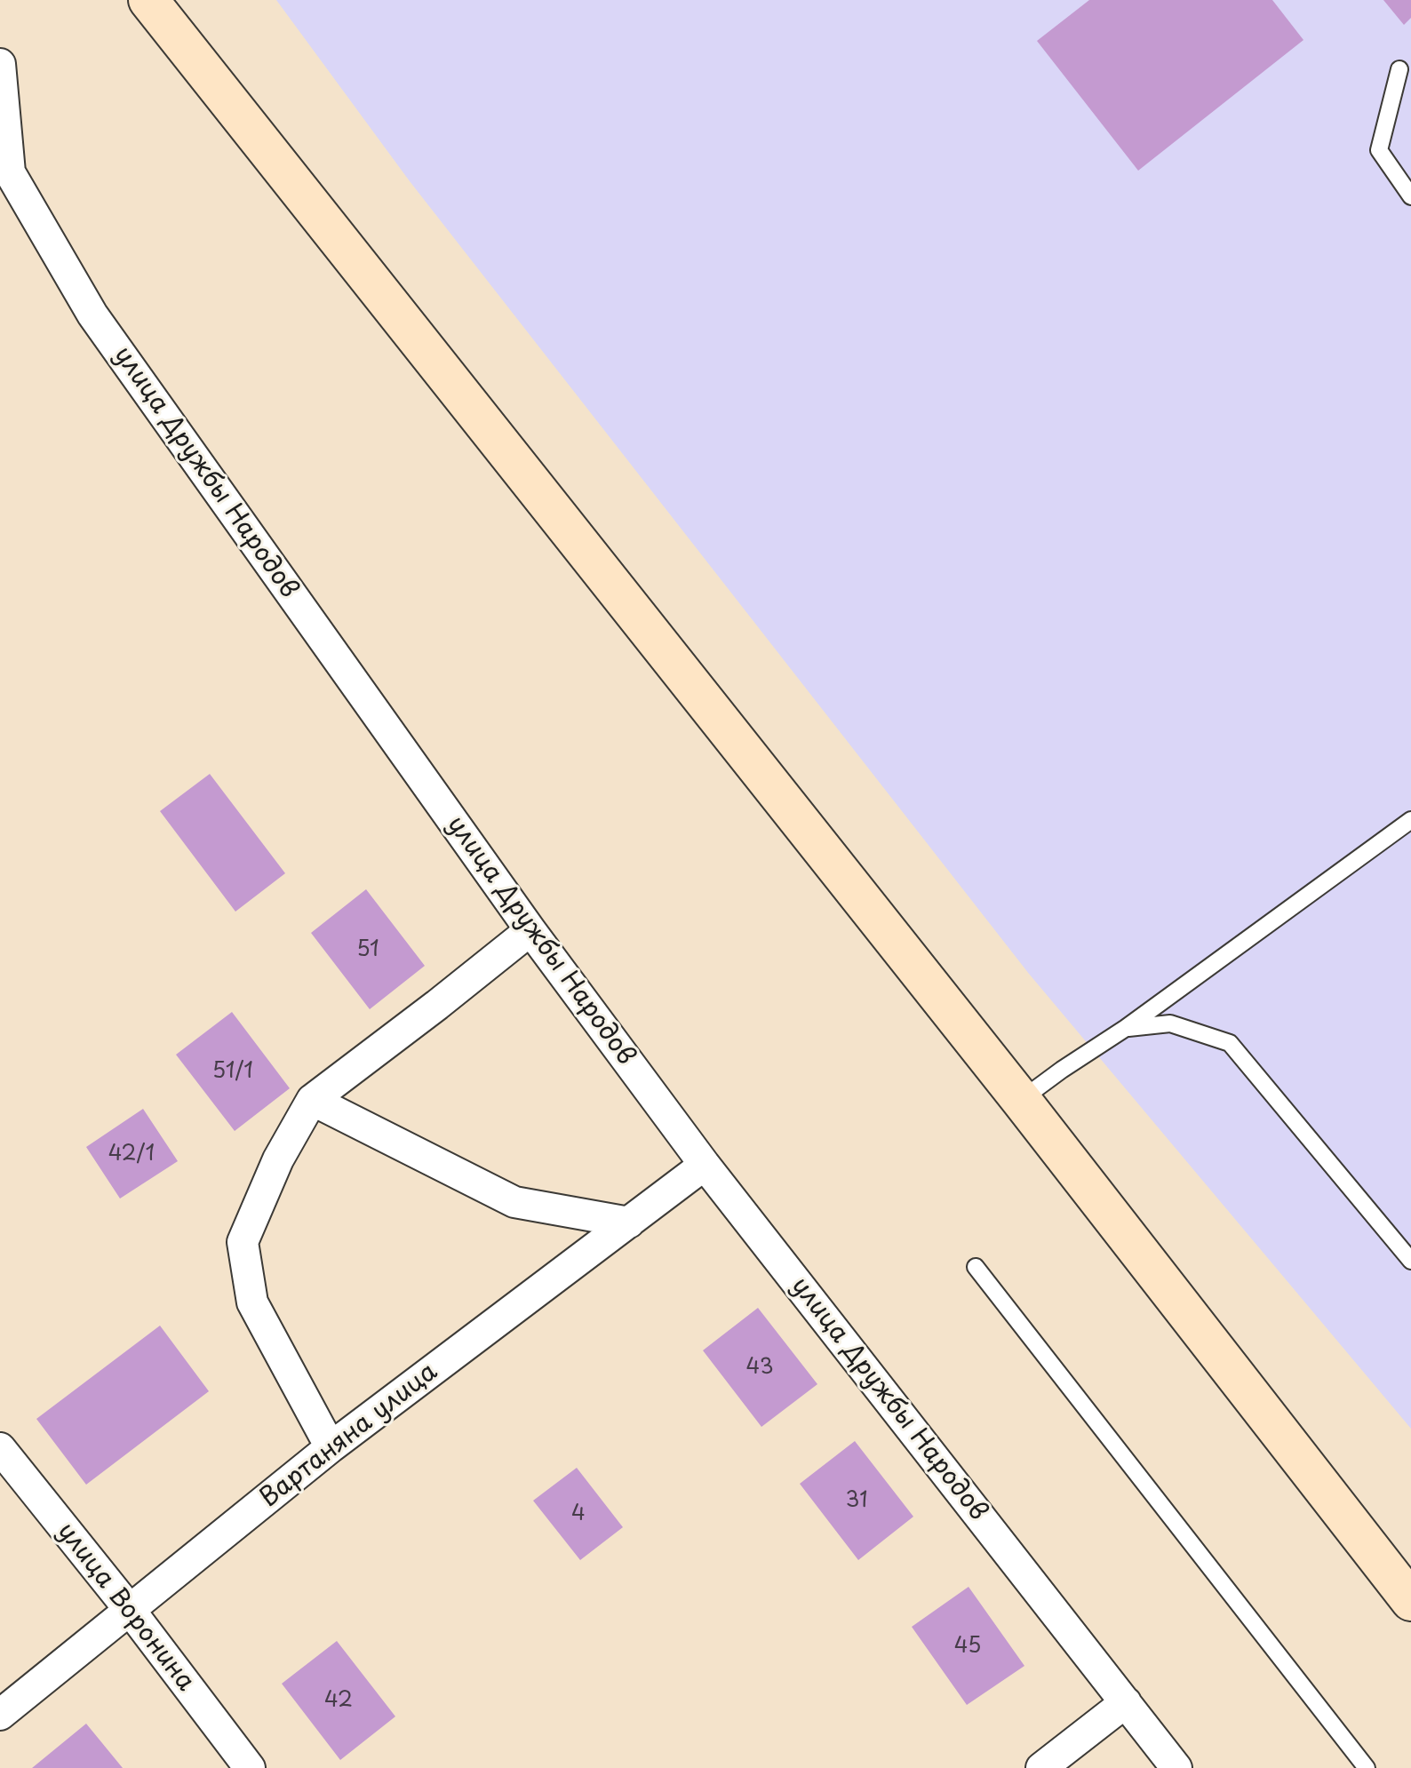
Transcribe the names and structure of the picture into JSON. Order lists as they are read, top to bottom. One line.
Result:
{"streets":{"street":["улица Дружбы Народов","Вартаняна улица","улица Воронина"]},"crossings":[["улица Дружбы Народов","Вартаняна улица"],["Вартаняна улица","улица Воронина"]],"house_numbers":["51","51/1","42/1","43","31","4","45","42"]}
